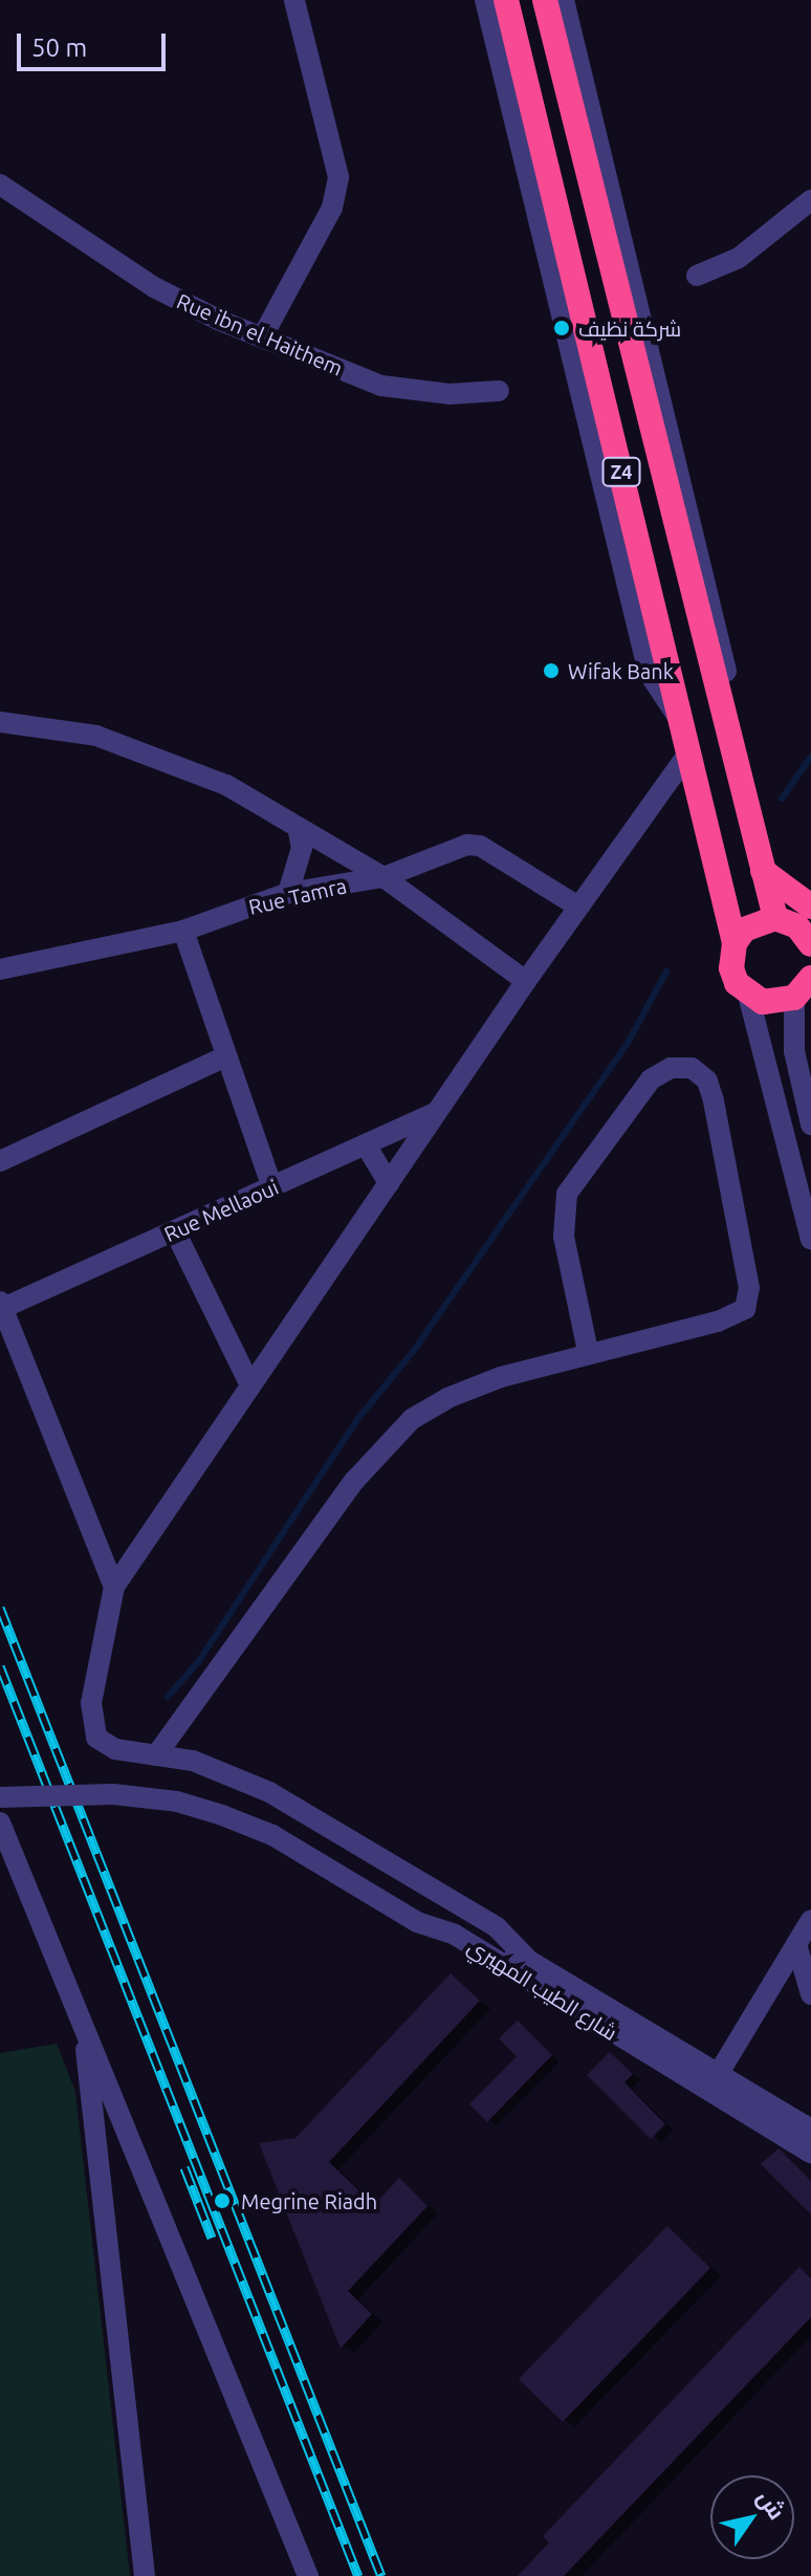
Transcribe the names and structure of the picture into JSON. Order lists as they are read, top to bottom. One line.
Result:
{"streets":{"highway":["Z4"],"street":["Rue ibn el Haithem","Rue Tamra","Rue Mellaoui","شارع الطيب المهيري"]},"places":["شركة نظيف","Wifak Bank","Megrine Riadh"],"scale_bar":"50 m","north":"top right"}
